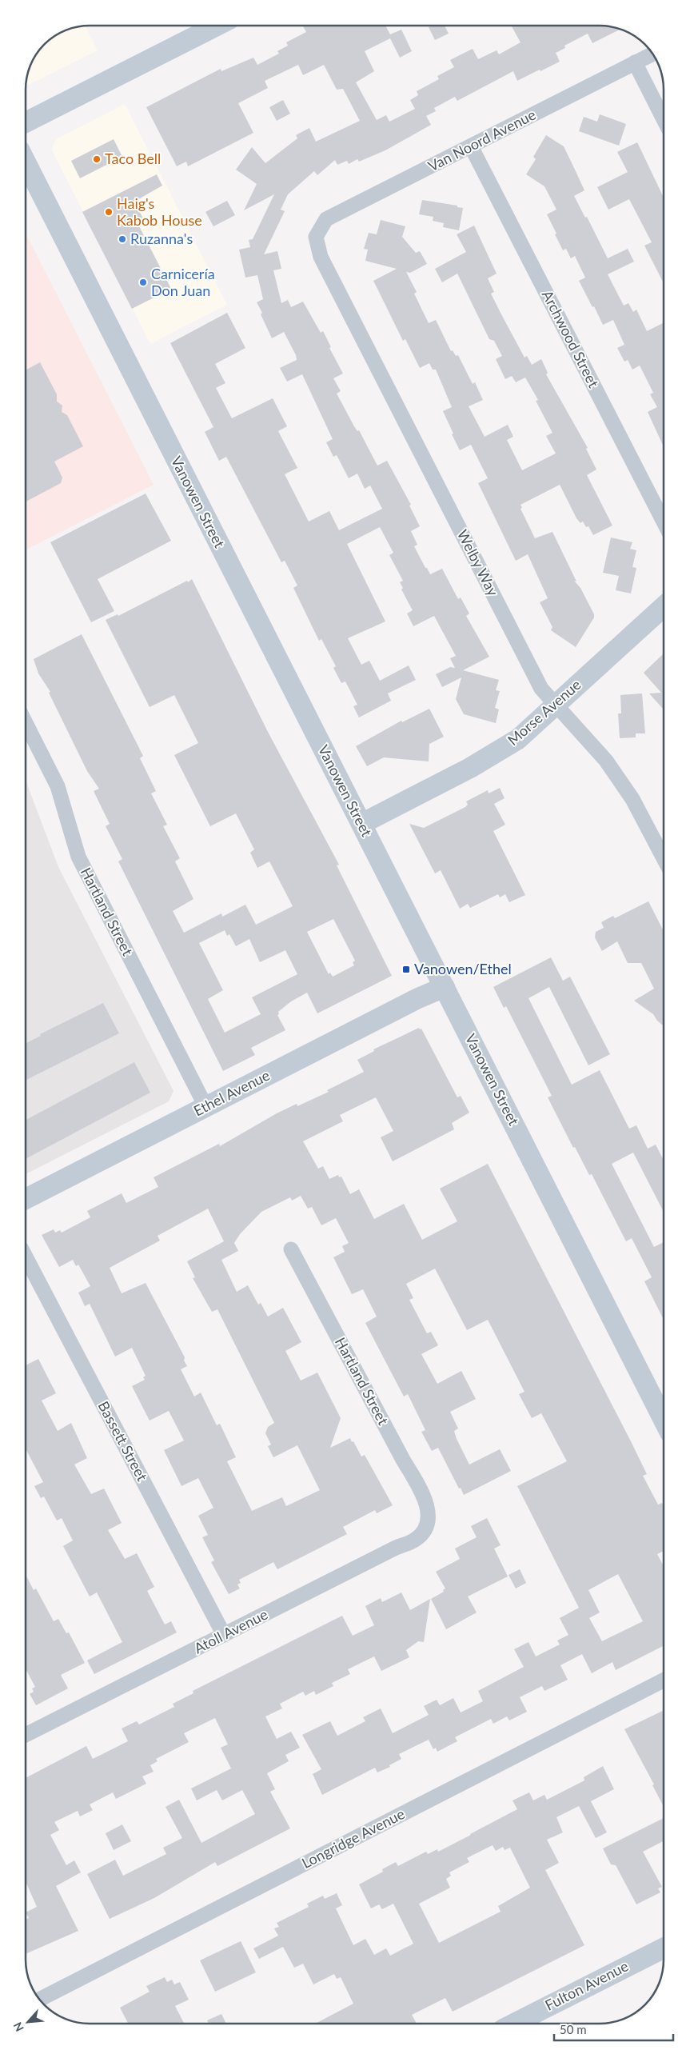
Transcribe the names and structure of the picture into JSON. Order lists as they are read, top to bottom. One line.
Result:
{"streets":{"main road":["Vanowen Street","Morse Avenue","Ethel Avenue","Fulton Avenue"],"street":["Van Noord Avenue","Archwood Street","Welby Way","Hartland Street","Bassett Street","Atoll Avenue","Longridge Avenue"]},"crossings":[["Van Noord Avenue","Archwood Street"],["Van Noord Avenue","Welby Way"],["Vanowen Street","Morse Avenue"],["Vanowen Street","Ethel Avenue"],["Welby Way","Morse Avenue"],["Hartland Street","Ethel Avenue"],["Hartland Street","Atoll Avenue"],["Bassett Street","Atoll Avenue"]],"places":{"other":["Taco Bell","Haig's Kabob House","Ruzanna's","Carnicería Don Juan"],"transit":["Vanowen/Ethel"]},"scale_bar":"50 m","north":"bottom left"}
